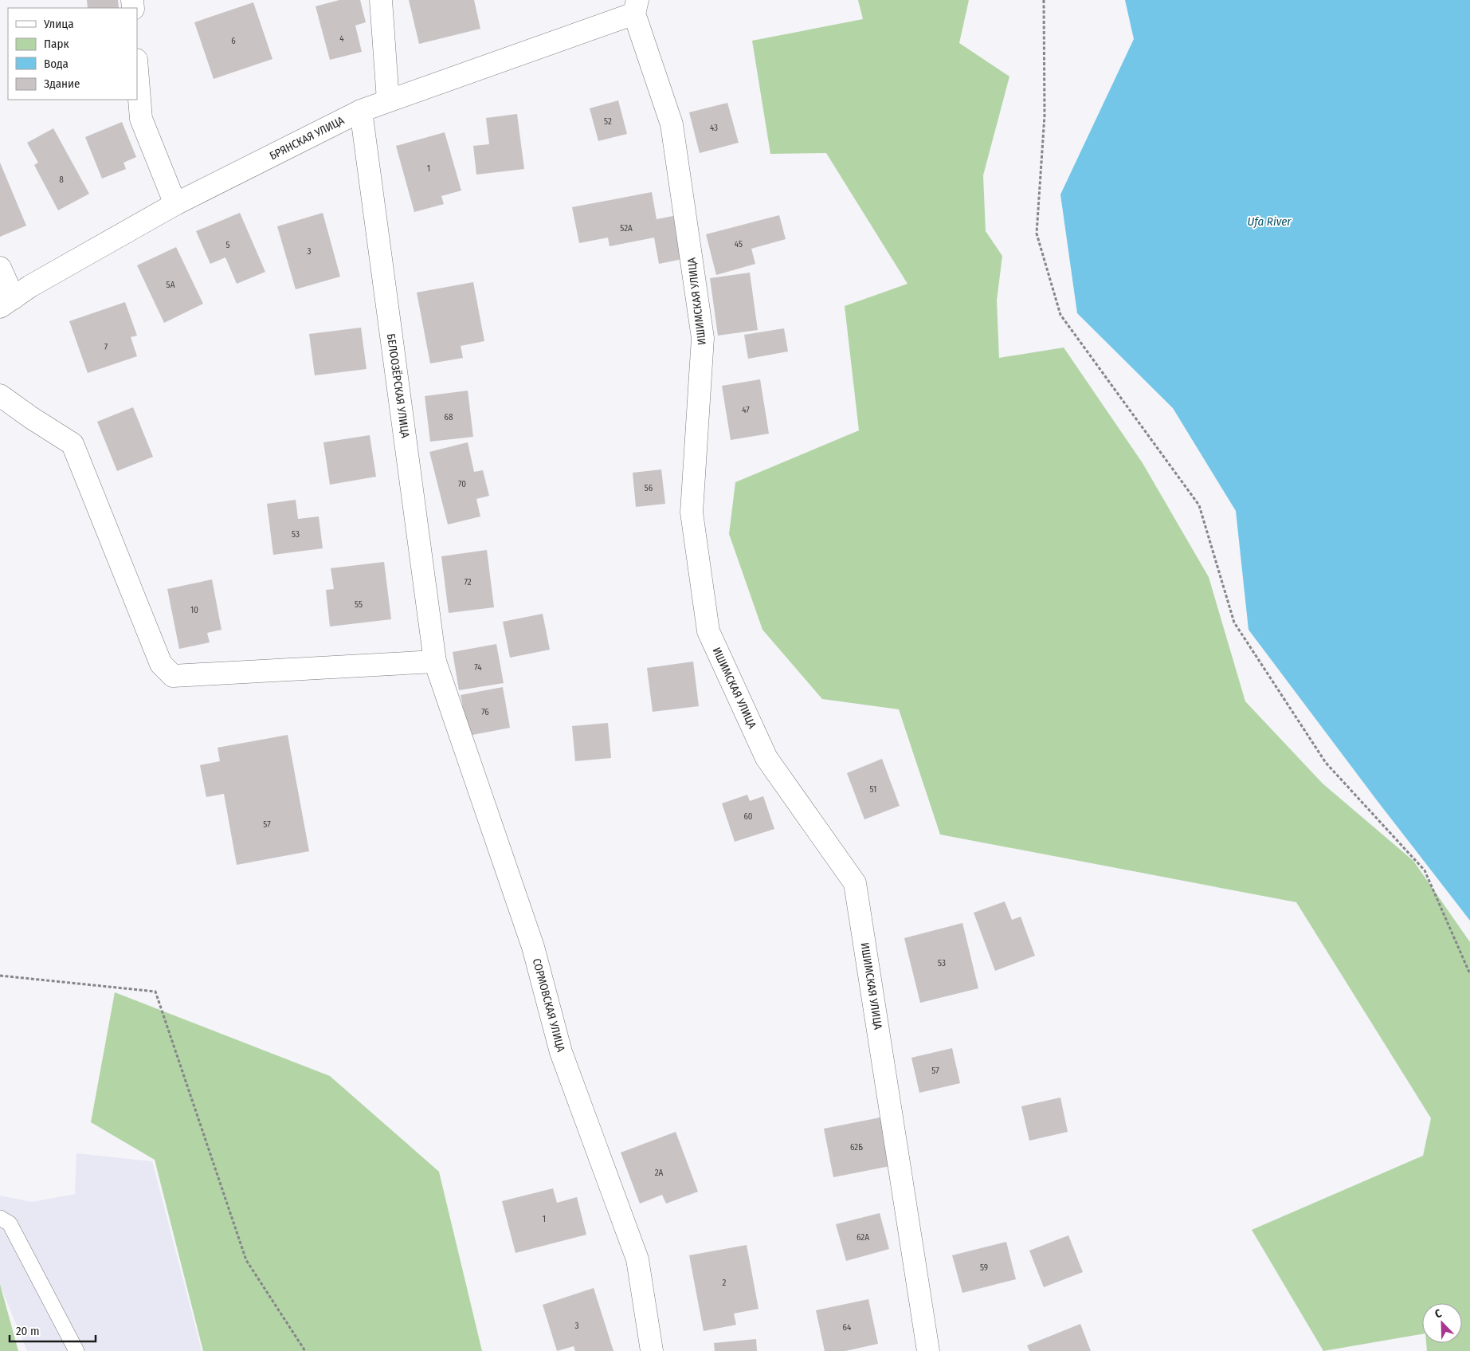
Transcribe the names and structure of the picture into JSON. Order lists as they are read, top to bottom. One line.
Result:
{"streets":{"street":["БРЯНСКАЯ УЛИЦА","ИШИМСКАЯ УЛИЦА","БЕЛООЗЁРСКАЯ УЛИЦА","СОРМОВСКАЯ УЛИЦА"]},"crossings":[["БРЯНСКАЯ УЛИЦА","ИШИМСКАЯ УЛИЦА"],["БРЯНСКАЯ УЛИЦА","БЕЛООЗЁРСКАЯ УЛИЦА"],["БЕЛООЗЁРСКАЯ УЛИЦА","СОРМОВСКАЯ УЛИЦА"]],"water":["Ufa River"],"house_numbers":["4","6","52","43","1","8","52А","45","5","3","5А","7","47","68","70","56","53","72","55","10","74","76","51","60","57","53","57","62Б","2А","1","62А","59","2","3","64"],"legend":["Улица","Парк","Вода","Здание"],"scale_bar":"20 m","north":"top left"}
